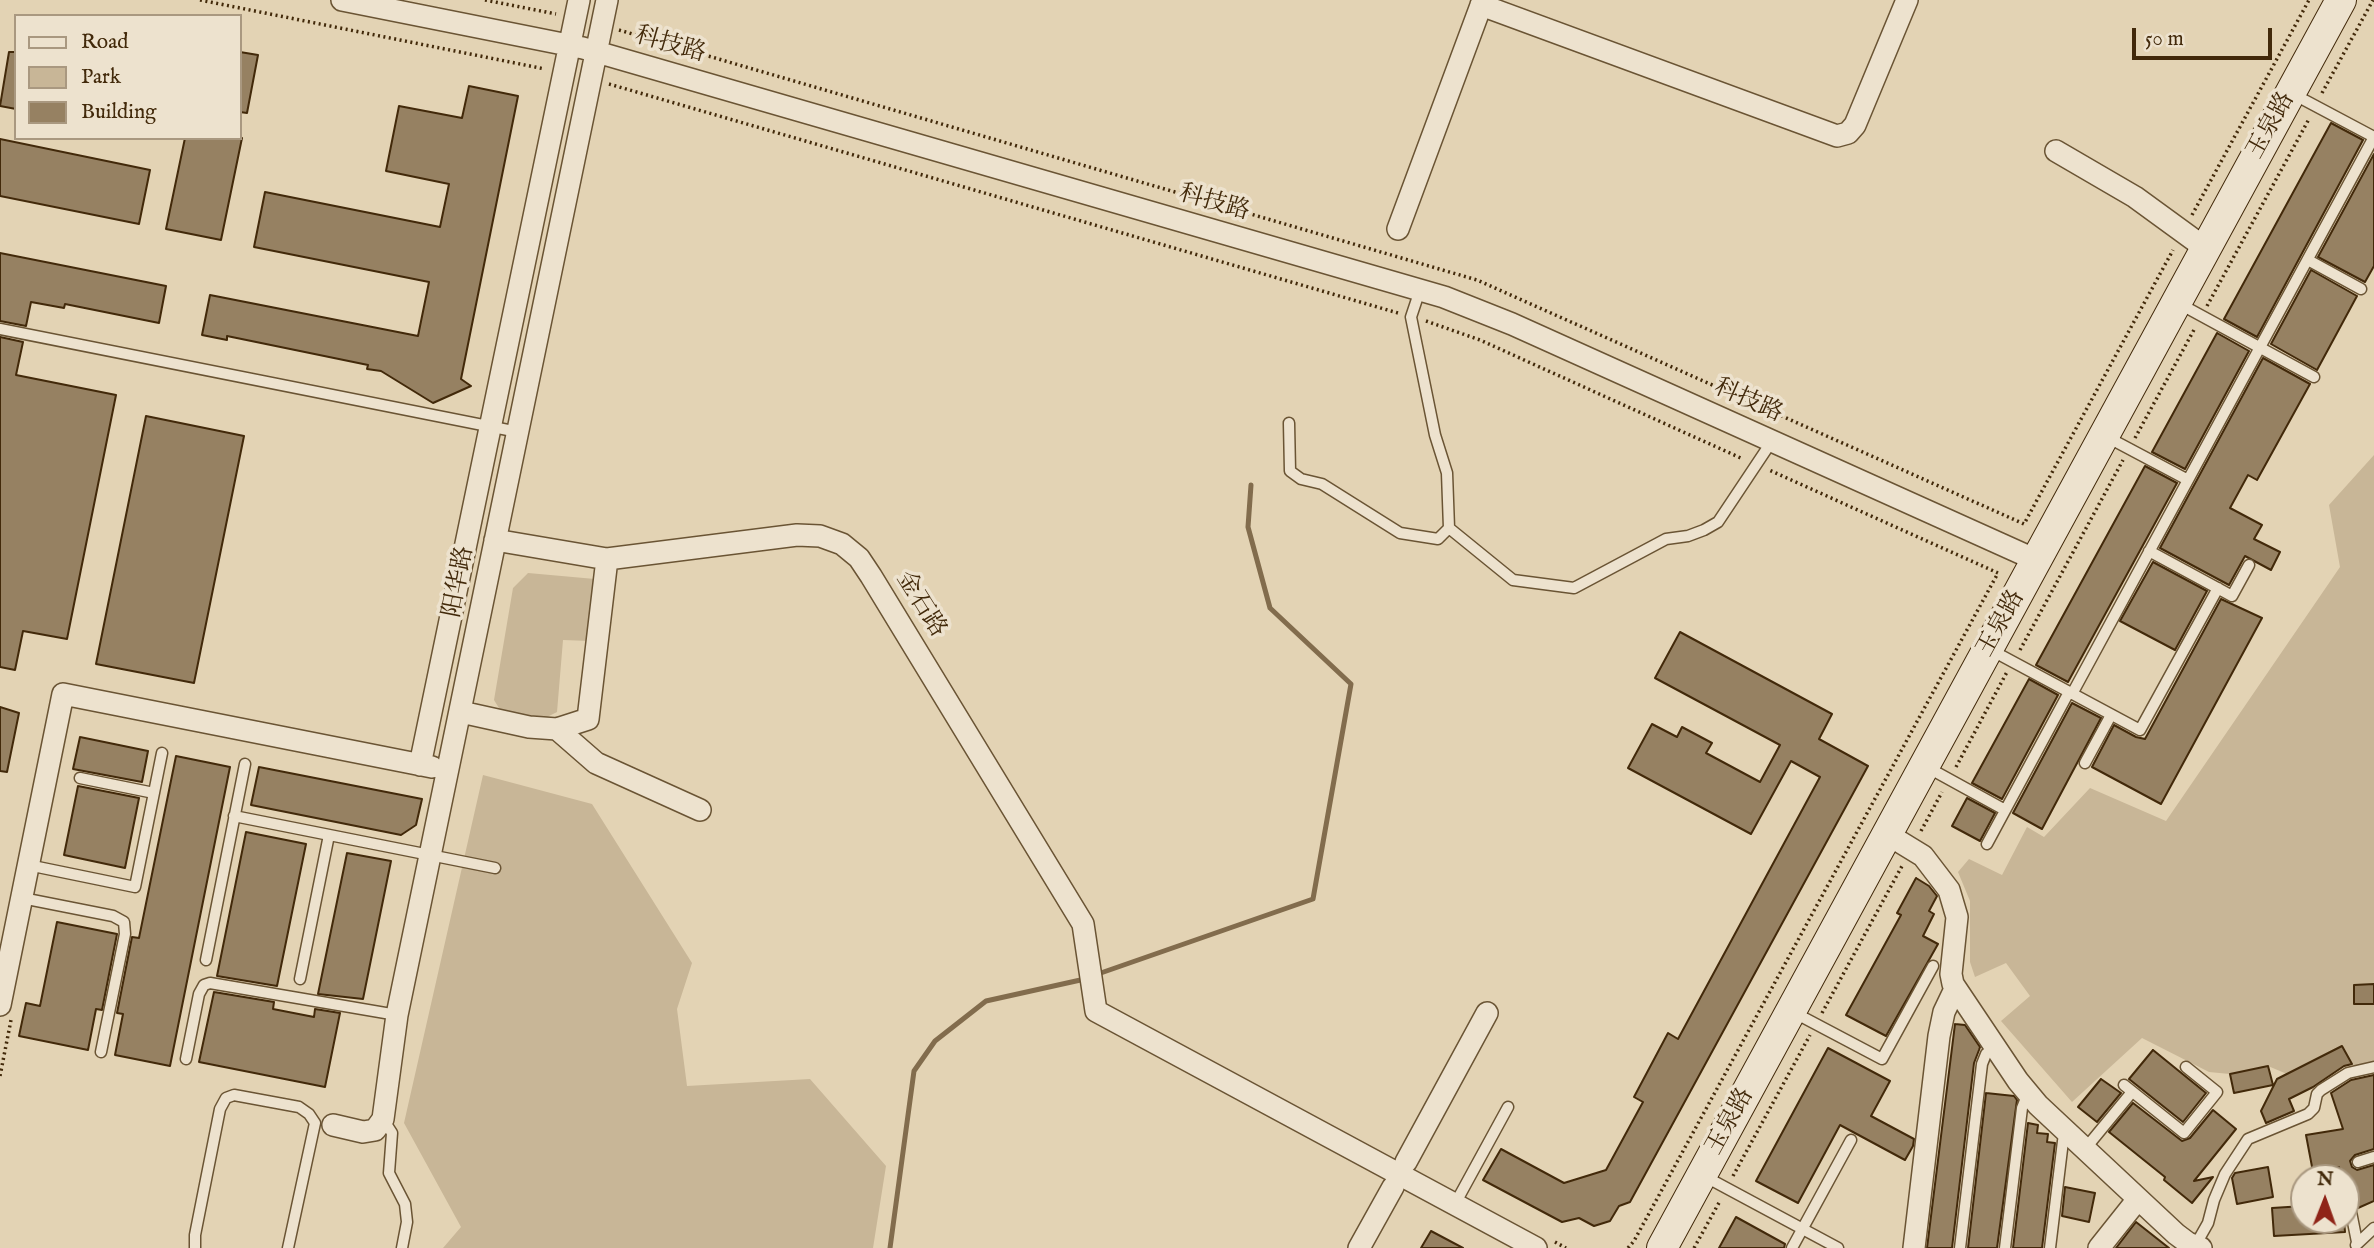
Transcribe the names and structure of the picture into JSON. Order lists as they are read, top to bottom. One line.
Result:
{"streets":{"street":["科技路","玉泉路","阳华路","金石路"]},"crossings":[["科技路","玉泉路"],["科技路","阳华路"],["阳华路","金石路"]],"legend":["Road","Park","Building"],"scale_bar":"50 m","north":"top"}
